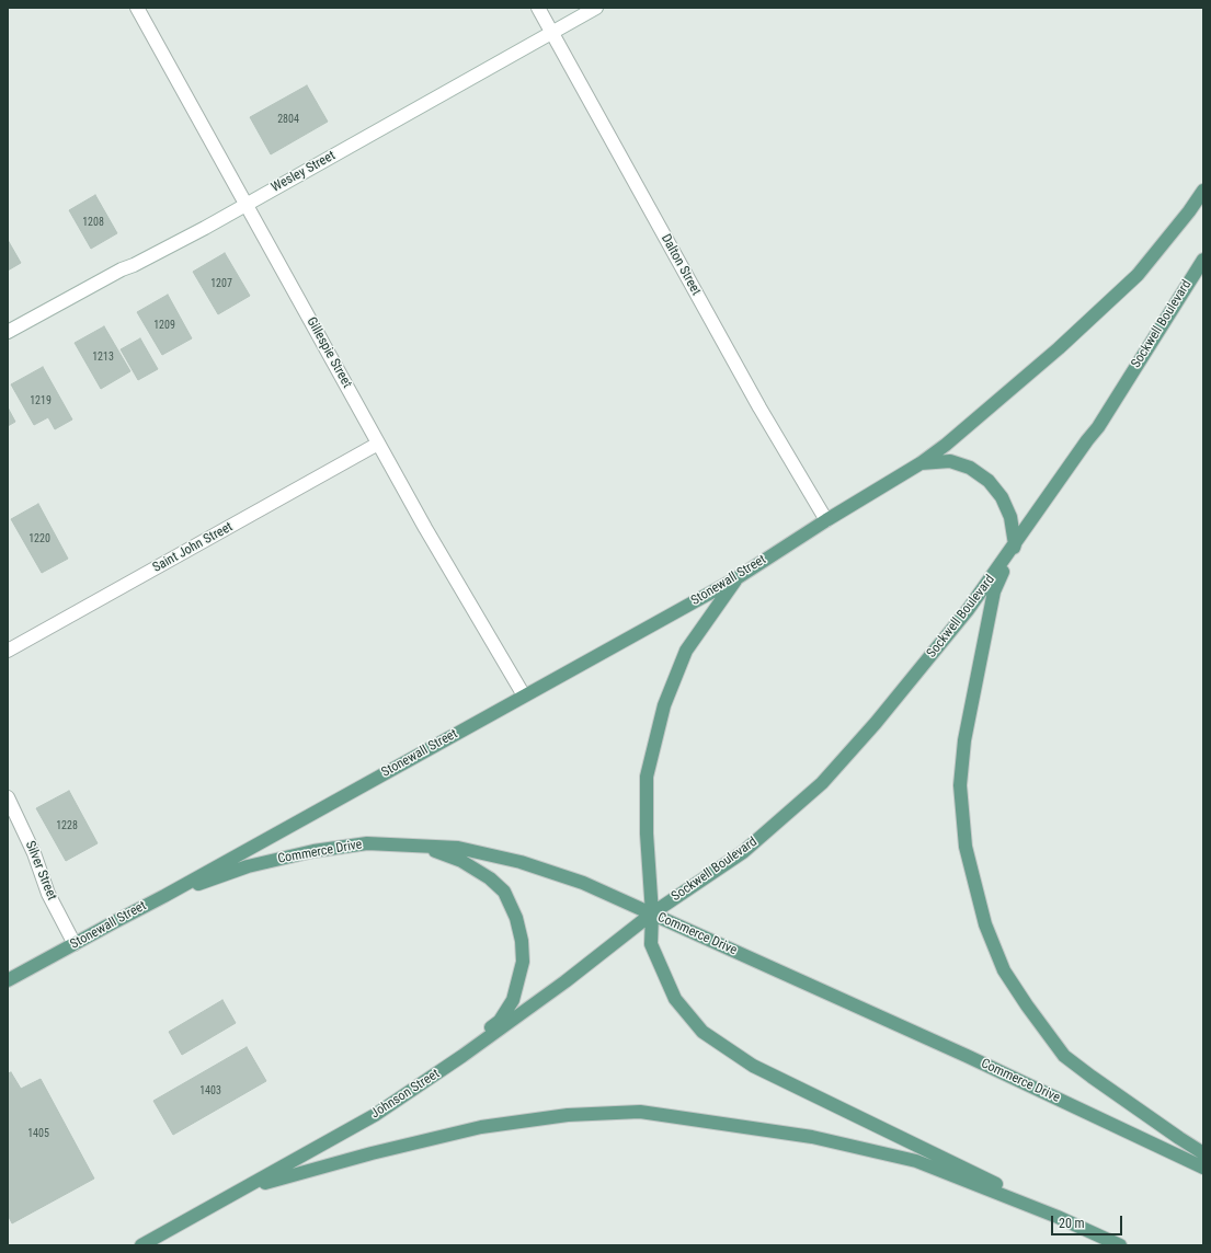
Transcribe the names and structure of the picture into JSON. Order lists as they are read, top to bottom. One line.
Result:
{"streets":{"main road":["Sockwell Boulevard","Stonewall Street","Commerce Drive","Johnson Street"],"street":["Wesley Street","Dalton Street","Gillespie Street","Saint John Street","Silver Street"]},"crossings":[["Wesley Street","Dalton Street"],["Wesley Street","Gillespie Street"],["Dalton Street","Stonewall Street"],["Sockwell Boulevard","Commerce Drive"],["Sockwell Boulevard","Johnson Street"],["Gillespie Street","Saint John Street"],["Gillespie Street","Stonewall Street"],["Stonewall Street","Commerce Drive"],["Stonewall Street","Silver Street"],["Commerce Drive","Johnson Street"]],"house_numbers":["2804","1208","1207","1209","1213","1219","1220","1228","1403","1405"],"scale_bar":"20 m"}
